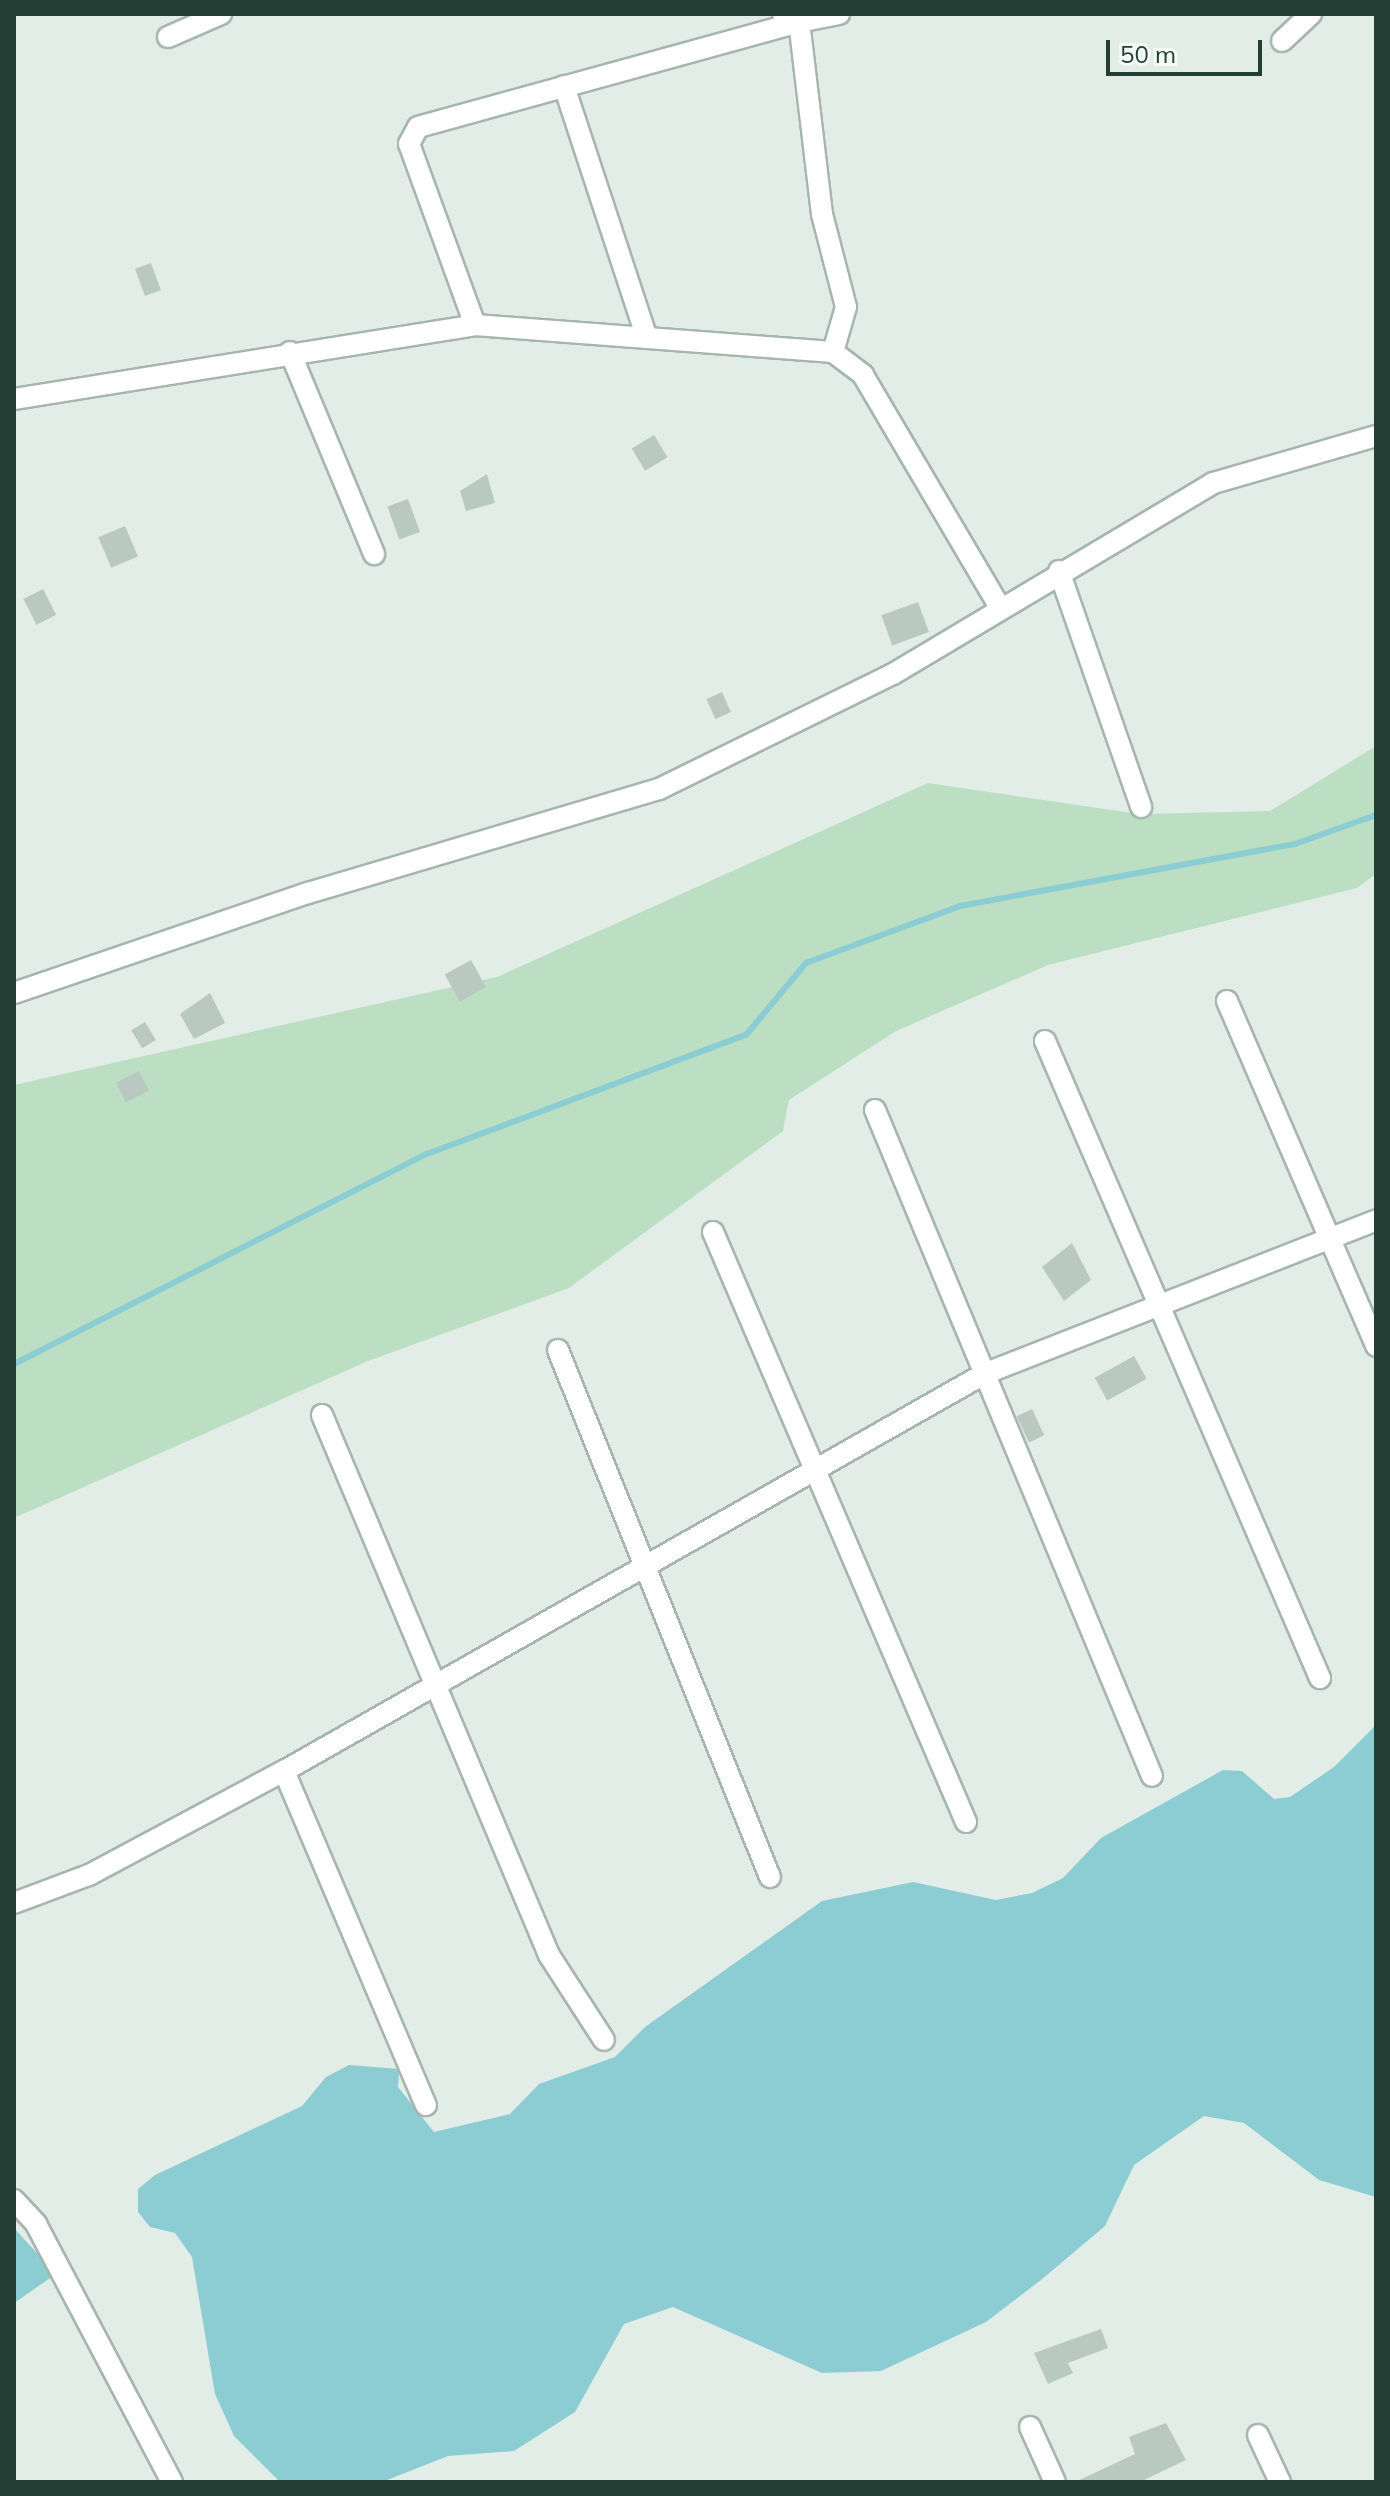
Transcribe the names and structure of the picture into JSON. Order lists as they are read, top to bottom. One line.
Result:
{"scale_bar":"50 m"}
